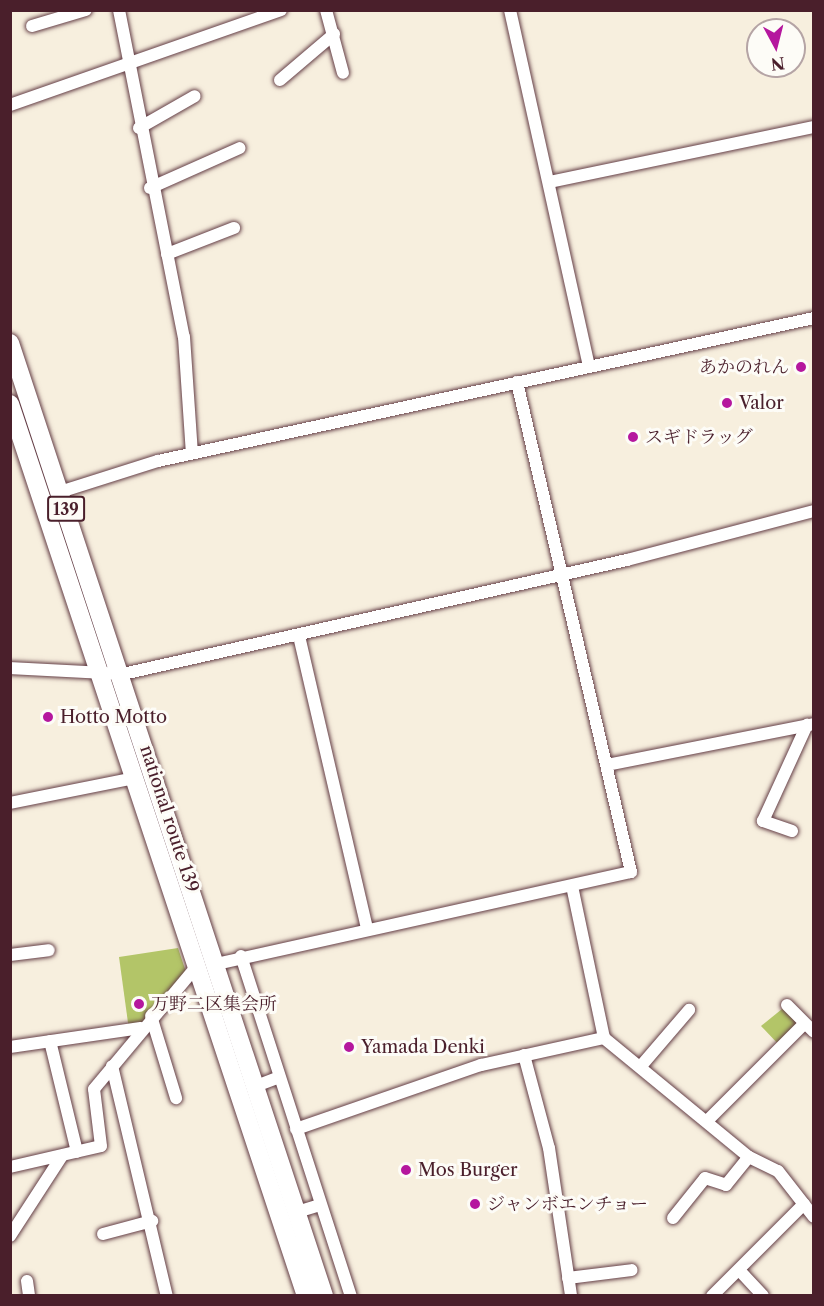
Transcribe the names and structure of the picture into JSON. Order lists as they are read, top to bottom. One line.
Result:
{"streets":{"highway":["139","national route 139"]},"places":["あかのれん","Valor","スギドラッグ","Hotto Motto","万野二区集会所","Yamada Denki","Mos Burger","ジャンボエンチョー"],"north":"bottom"}
